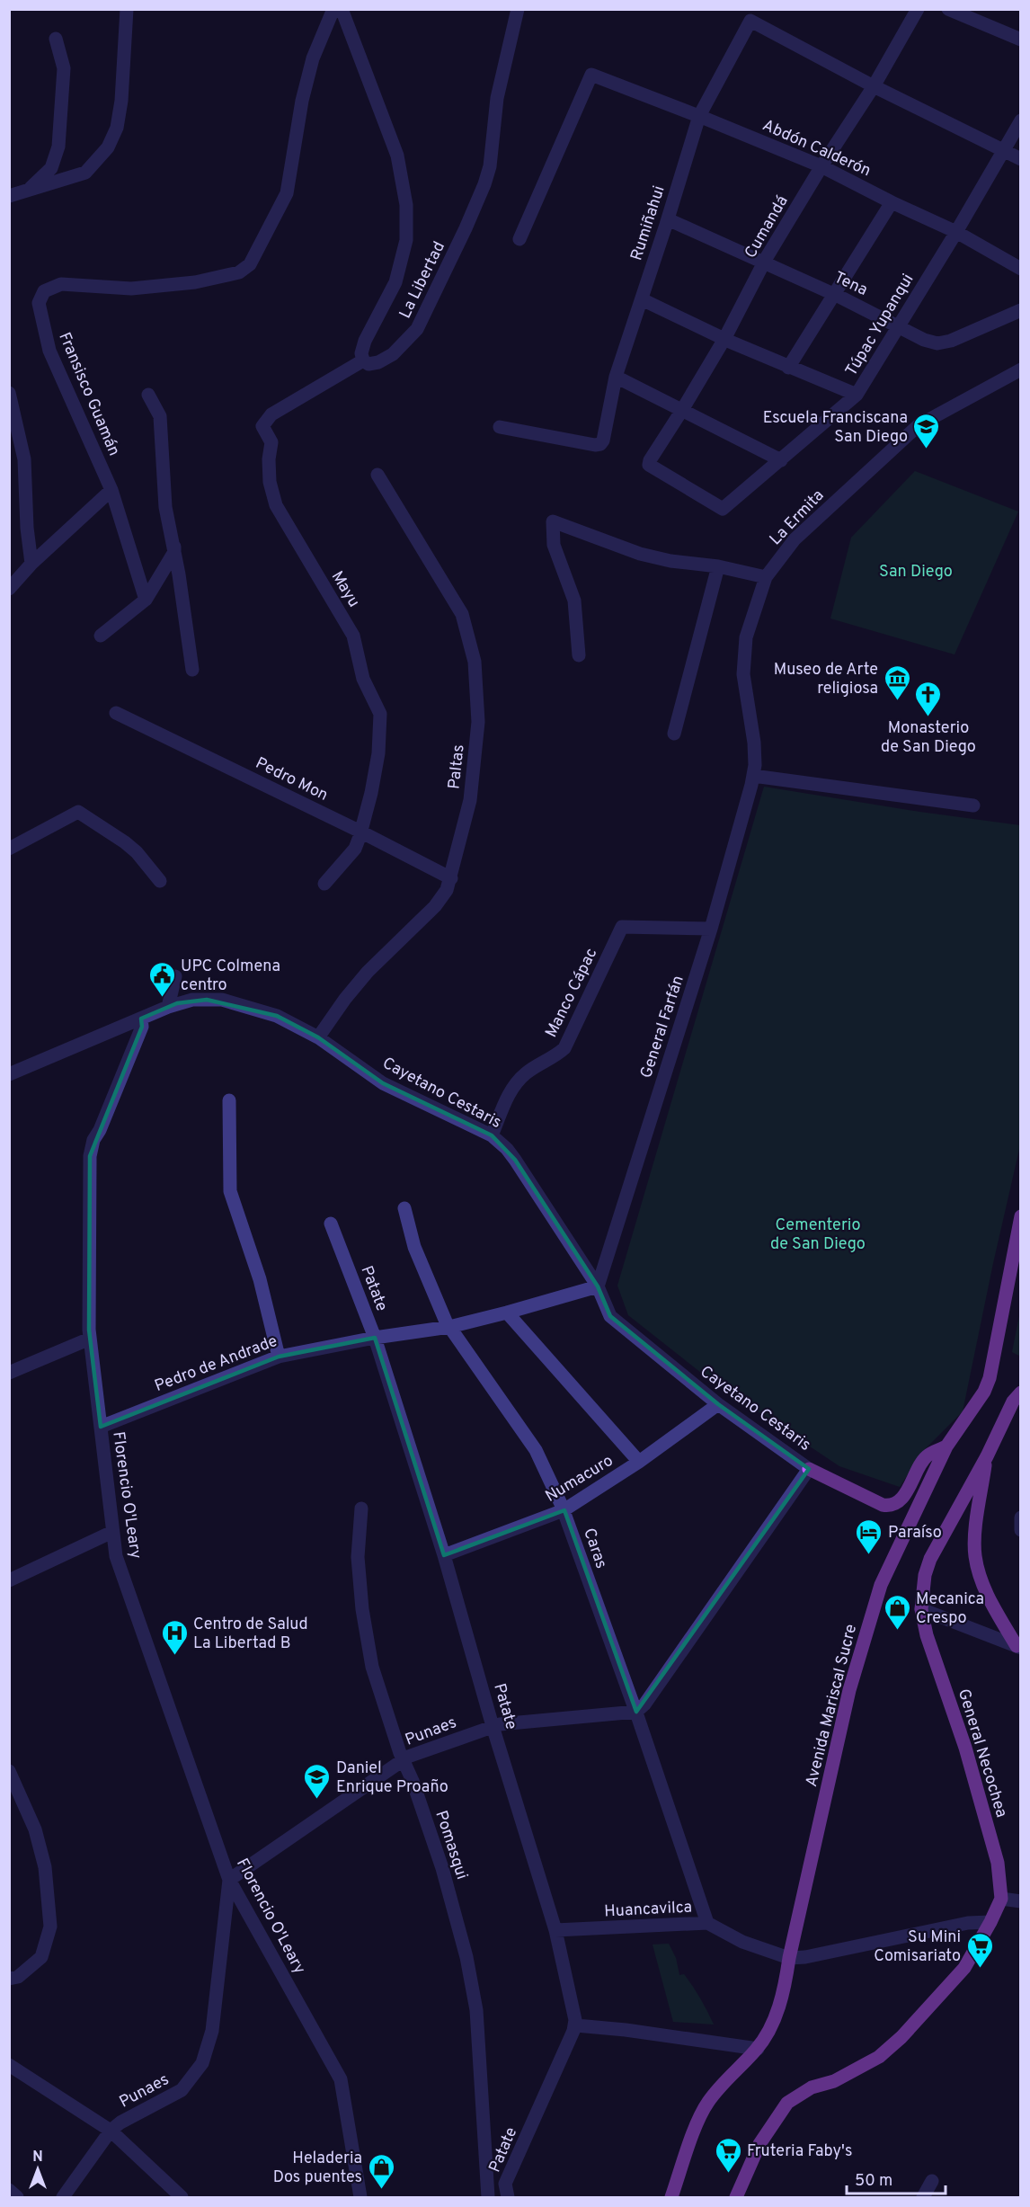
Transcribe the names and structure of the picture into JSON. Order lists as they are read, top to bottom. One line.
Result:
{"streets":{"main road":["Avenida Mariscal Sucre","General Necochea"],"street":["Abdón Calderón","Rumiñahui","Cumandá","La Libertad","Tena","Túpac Yupanqui","Fransisco Guamán","La Ermita","Mayu","Paltas","Pedro Mon","Manco Cápac","General Farfán","Cayetano Cestaris","Patate","Pedro de Andrade","Numacuro","Florencio O'Leary","Caras","Punaes","Pomasqui","Huancavilca"]},"crossings":[["Abdón Calderón","Rumiñahui"],["Abdón Calderón","Cumandá"],["Abdón Calderón","Túpac Yupanqui"],["Rumiñahui","Cumandá"],["Rumiñahui","Tena"],["Cumandá","Tena"],["Cumandá","Túpac Yupanqui"],["La Libertad","Mayu"],["Tena","Túpac Yupanqui"],["La Ermita","General Farfán"],["Mayu","Pedro Mon"],["Paltas","Pedro Mon"],["Paltas","Cayetano Cestaris"],["Manco Cápac","General Farfán"],["Manco Cápac","Cayetano Cestaris"],["General Farfán","Cayetano Cestaris"],["General Farfán","Pedro de Andrade"],["Cayetano Cestaris","Pedro de Andrade"],["Cayetano Cestaris","Numacuro"],["Cayetano Cestaris","Florencio O'Leary"],["Patate","Pedro de Andrade"],["Patate","Numacuro"],["Patate","Punaes"],["Patate","Huancavilca"],["Pedro de Andrade","Florencio O'Leary"],["Pedro de Andrade","Caras"],["Numacuro","Caras"],["Florencio O'Leary","Punaes"],["Caras","Punaes"],["Caras","Huancavilca"],["Avenida Mariscal Sucre","Huancavilca"],["Punaes","Pomasqui"],["General Necochea","Huancavilca"]],"parks":["San Diego","Cementerio de San Diego"],"places":{"school or university":["Escuela Franciscana San Diego","Daniel Enrique Proaño"],"museum":["Museo de Arte religiosa"],"church":["Monasterio de San Diego"],"public building":["UPC Colmena centro"],"hotel":["Paraíso"],"shop":["Mecanica Crespo","Heladeria Dos puentes"],"hospital":["Centro de Salud La Libertad B"],"supermarket":["Su Mini Comisariato","Fruteria Faby's"]},"scale_bar":"50 m","north":"top"}
